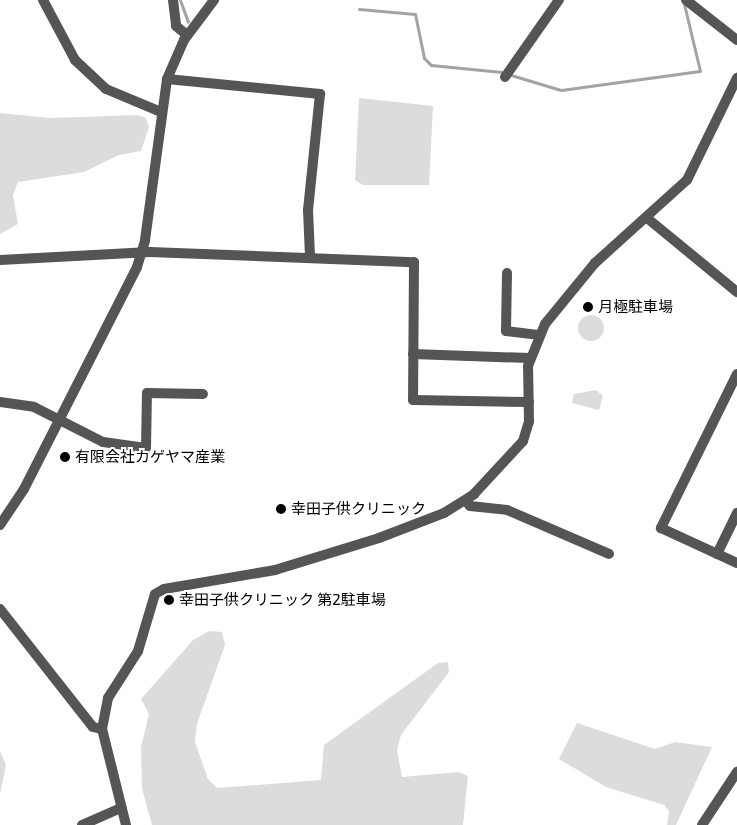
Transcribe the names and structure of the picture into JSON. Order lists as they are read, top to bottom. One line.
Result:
{"places":["月極駐車場","有限会社カゲヤマ産業","幸田子供クリニック","幸田子供クリニック 第2駐車場"]}
